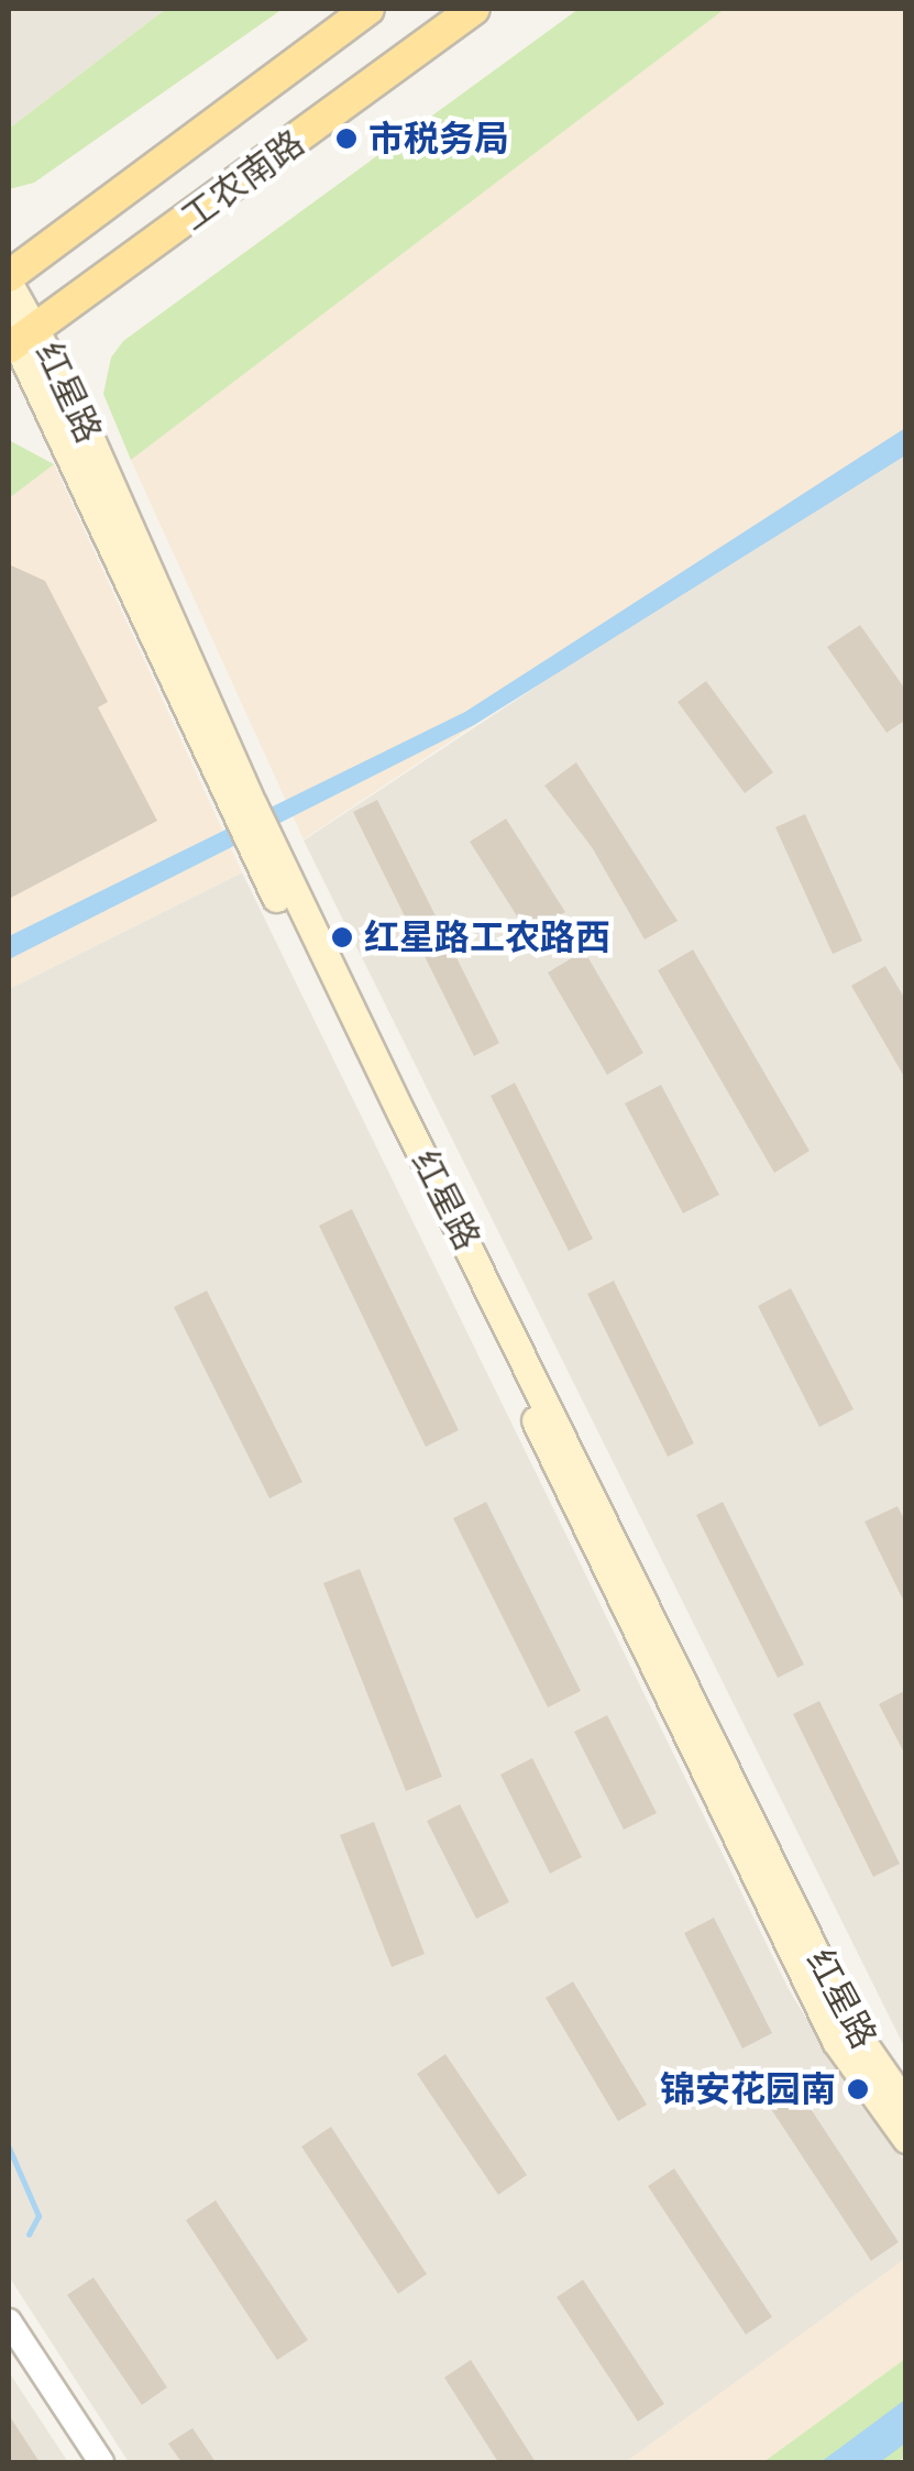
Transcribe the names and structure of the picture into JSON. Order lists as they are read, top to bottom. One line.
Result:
{"streets":{"main road":["工农南路","红星路"]},"crossings":[["工农南路","红星路"]],"places":["市税务局","红星路工农路西","锦安花园南"]}
